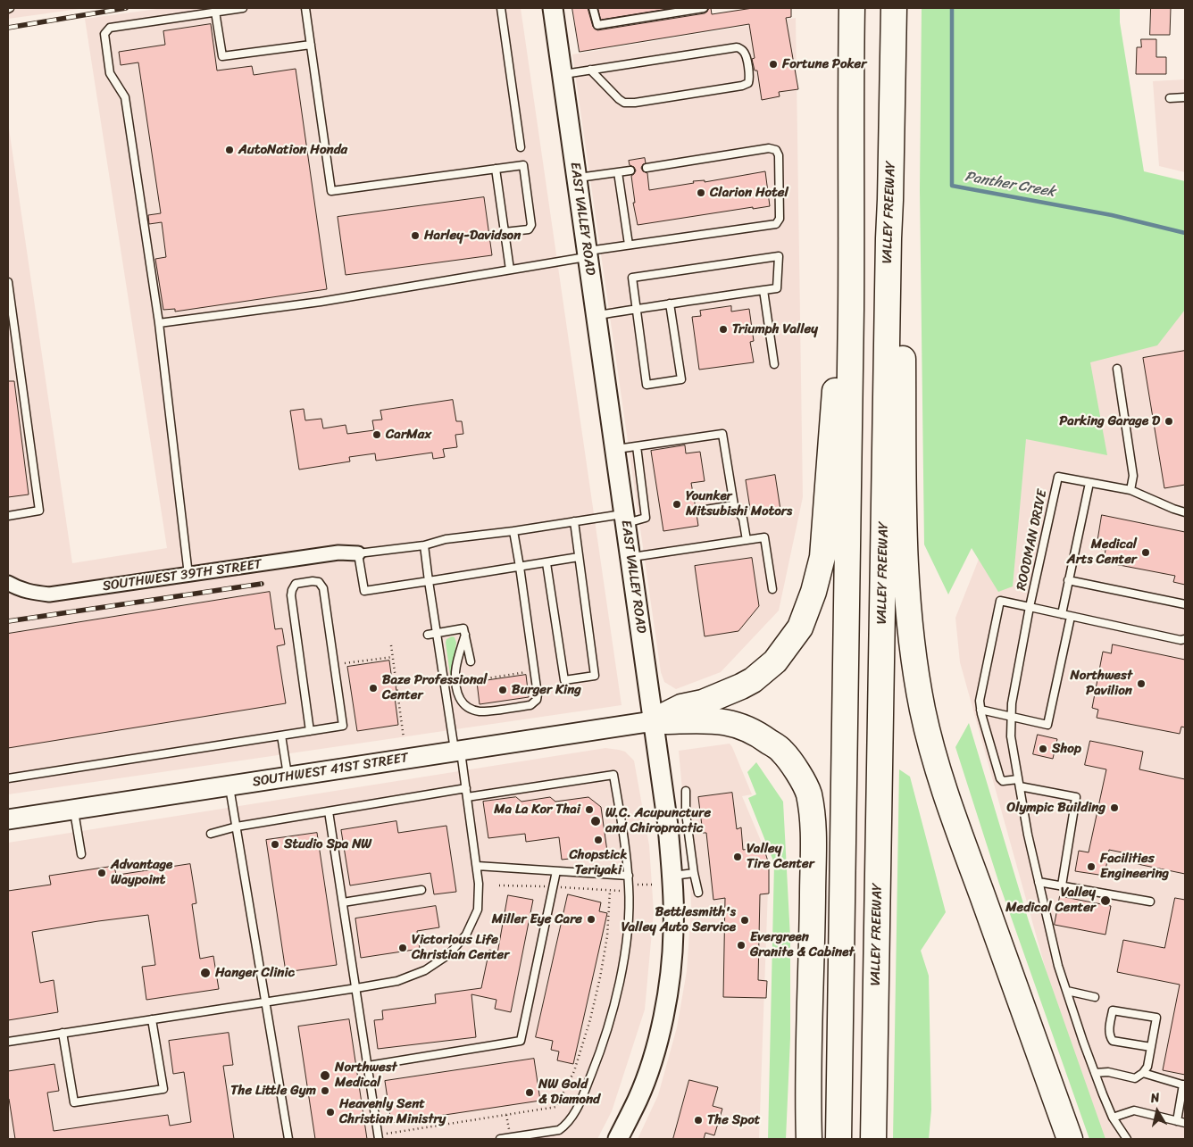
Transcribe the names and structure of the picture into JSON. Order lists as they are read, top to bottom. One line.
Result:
{"streets":{"highway":["VALLEY FREEWAY"],"main road":["EAST VALLEY ROAD","SOUTHWEST 41ST STREET"],"street":["SOUTHWEST 39TH STREET"],"lane":["ROODMAN DRIVE"]},"crossings":[["EAST VALLEY ROAD","SOUTHWEST 41ST STREET"]],"water":["Panther Creek"],"places":["Fortune Poker","AutoNation Honda","Clarion Hotel","Harley-Davidson","Triumph Valley","Parking Garage D","CarMax","Younker Mitsubishi Motors","Medical Arts Center","Northwest Pavilion","Baze Professional Center","Burger King","Shop","Olympic Building","Ma La Kor Thai","W.C. Acupuncture and Chiropractic","Chopstick Teriyaki","Studio Spa NW","Valley Tire Center","Facilities Engineering","Advantage Waypoint","Valley Medical Center","Miller Eye Care","Bettlesmith's Valley Auto Service","Evergreen Granite & Cabinet","Victorious Life Christian Center","Hanger Clinic","Northwest Medical","The Little Gym","NW Gold & Diamond","Heavenly Sent Christian Ministry","The Spot"],"north":"top"}
